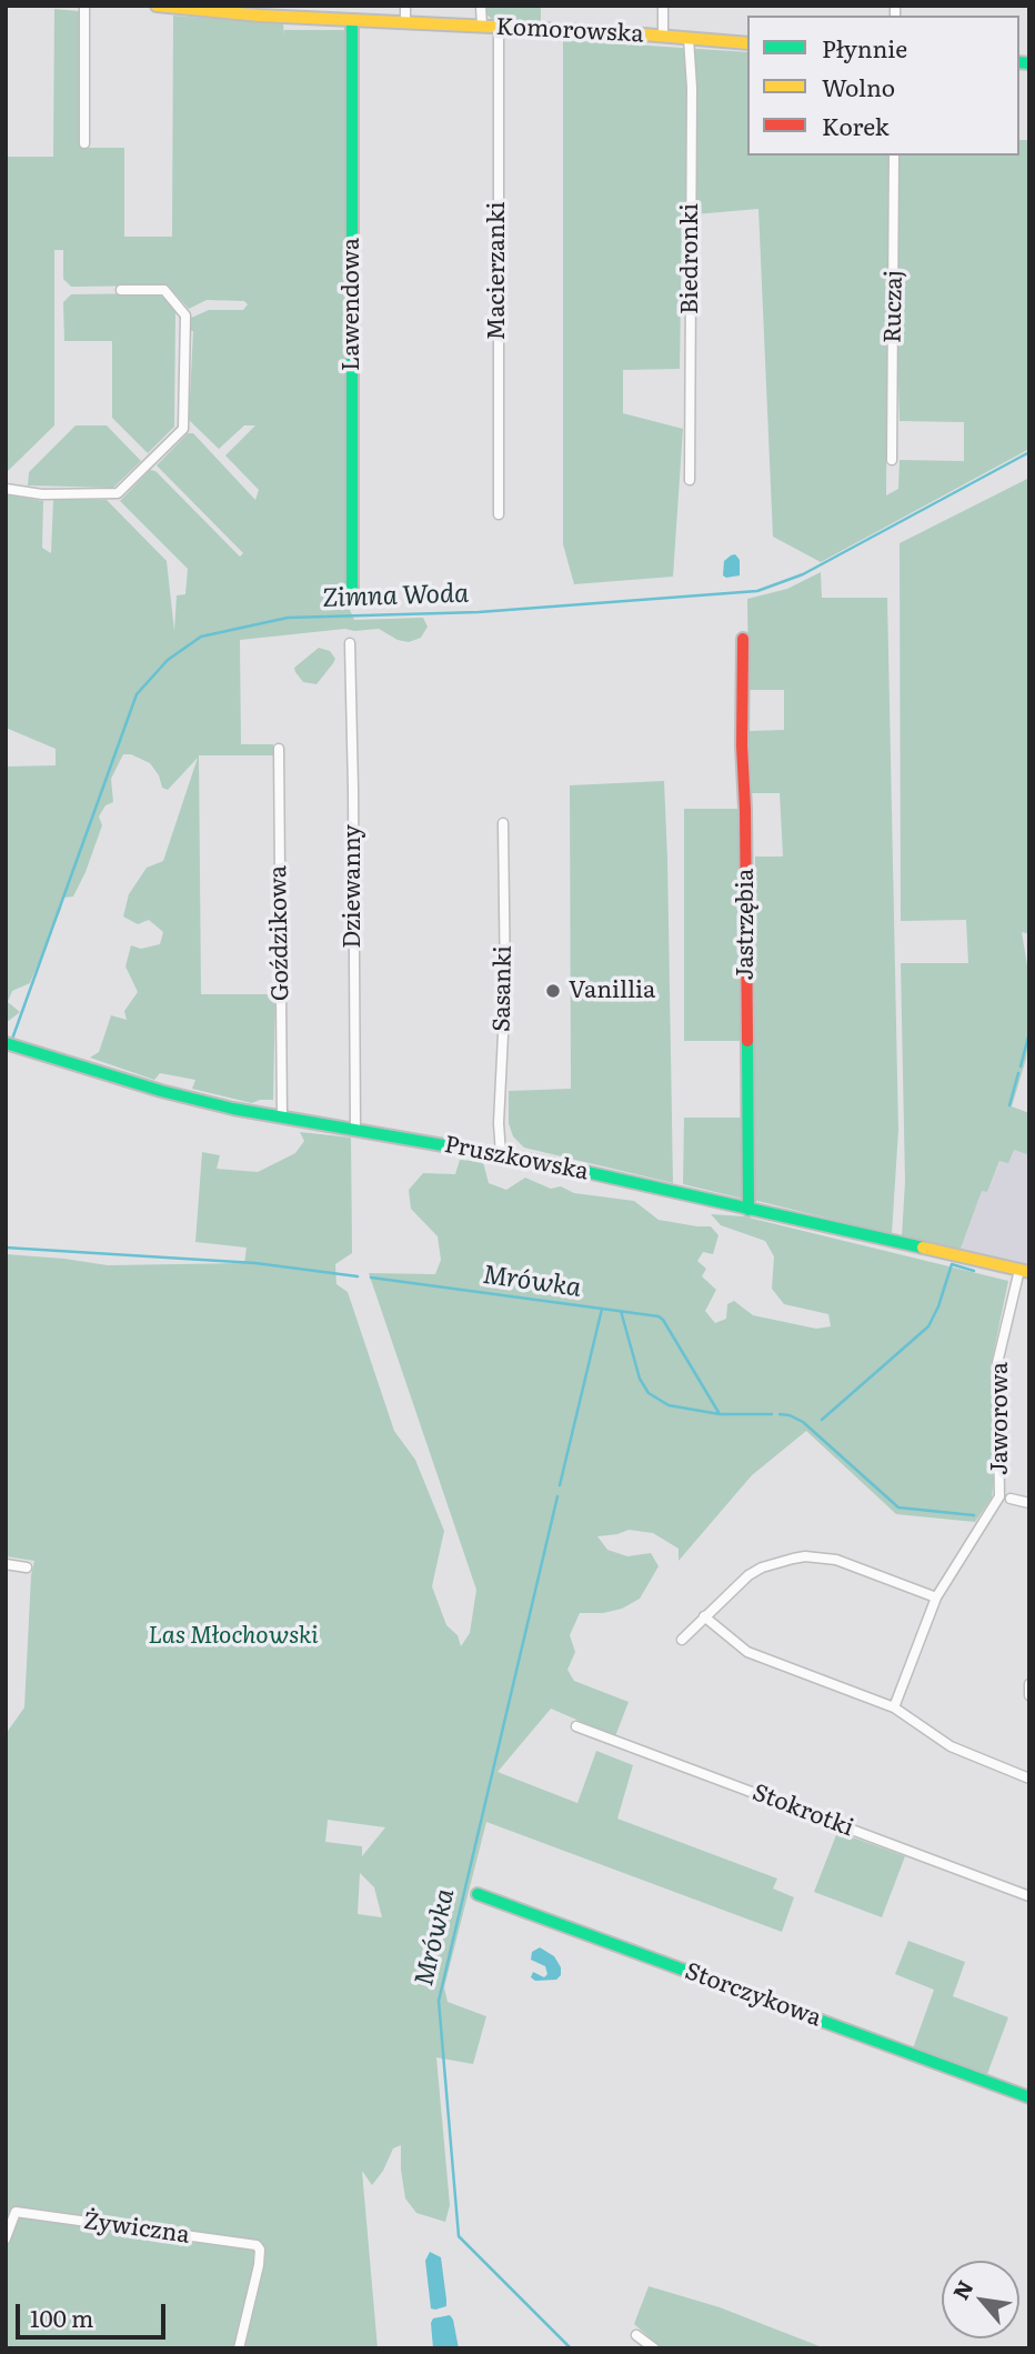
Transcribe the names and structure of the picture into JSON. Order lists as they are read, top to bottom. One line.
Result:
{"streets":{"street":["Komorowska","Biedronki","Macierzanki","Lawendowa","Ruczaj","Dziewanny","Jastrzębia","Goździkowa","Sasanki","Pruszkowska","Jaworowa","Stokrotki","Storczykowa","Żywiczna"]},"crossings":[["Komorowska","Biedronki"],["Komorowska","Macierzanki"],["Komorowska","Lawendowa"],["Dziewanny","Pruszkowska"],["Jastrzębia","Pruszkowska"],["Goździkowa","Pruszkowska"],["Sasanki","Pruszkowska"],["Pruszkowska","Jaworowa"]],"water":["Zimna Woda","Mrówka"],"parks":["Las Młochowski"],"places":["Vanillia"],"legend":["Płynnie","Wolno","Korek"],"scale_bar":"100 m","north":"top left"}
